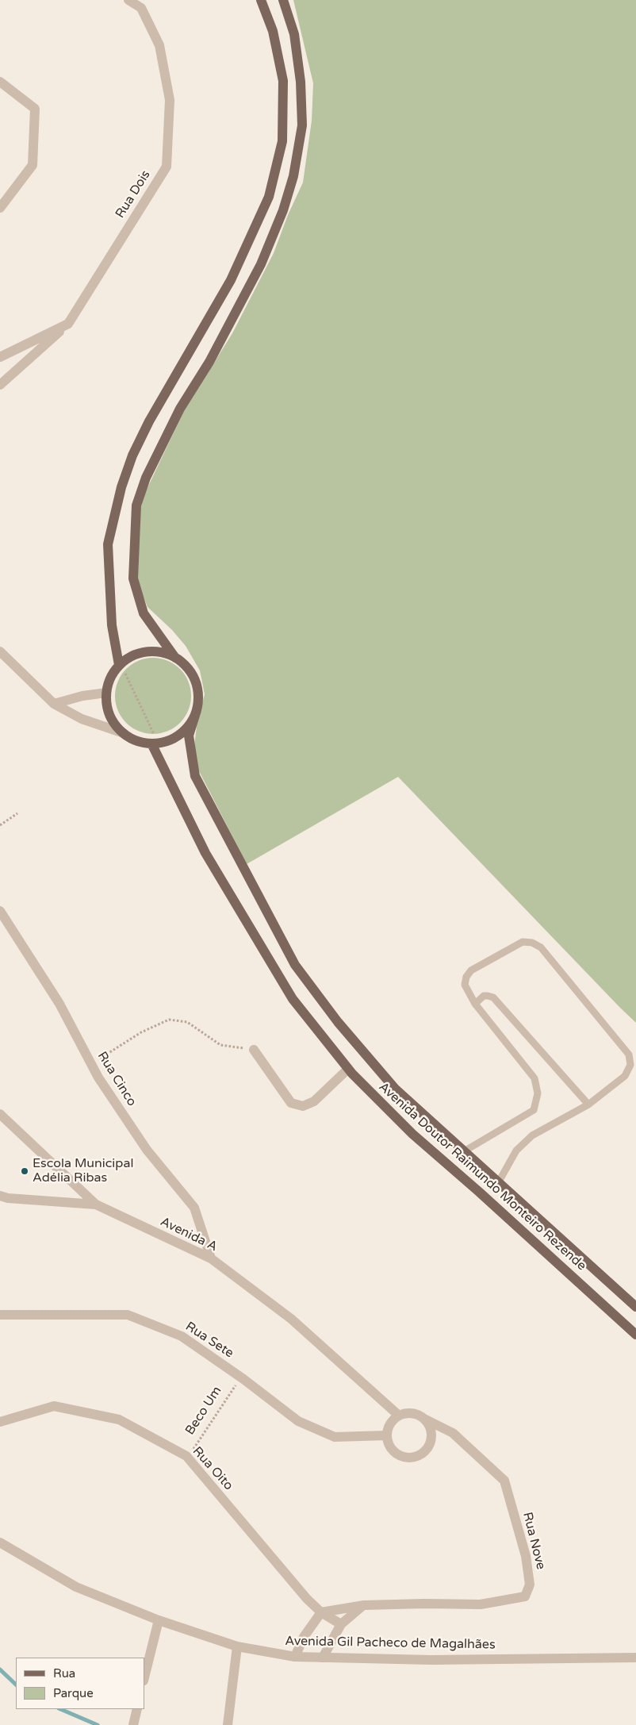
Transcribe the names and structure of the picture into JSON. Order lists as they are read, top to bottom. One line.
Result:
{"streets":{"main road":["Avenida Doutor Raimundo Monteiro Rezende"],"street":["Rua Dois","Rua Cinco","Avenida A","Rua Sete","Rua Oito","Rua Nove","Avenida Gil Pacheco de Magalhães"],"path":["Beco Um"]},"crossings":[["Rua Cinco","Avenida A"],["Avenida A","Rua Sete"],["Avenida A","Rua Nove"],["Rua Sete","Beco Um"],["Rua Sete","Rua Nove"],["Beco Um","Rua Oito"],["Rua Oito","Rua Nove"]],"places":["Escola Municipal Adélia Ribas"],"legend":["Rua","Parque"]}
